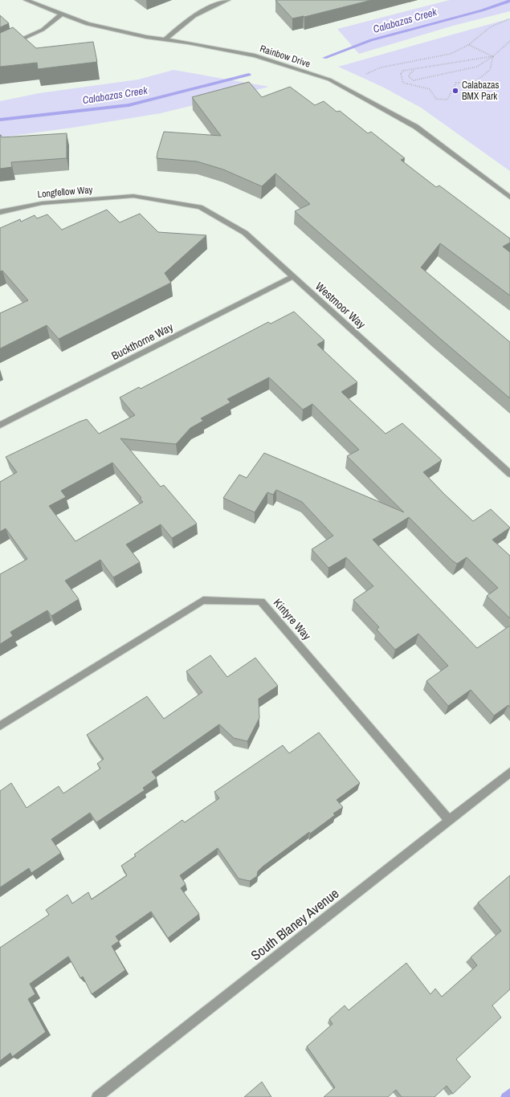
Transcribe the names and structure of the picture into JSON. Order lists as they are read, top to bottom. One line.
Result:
{"streets":{"street":["Rainbow Drive","Longfellow Way","Westmoor Way","Buckthorne Way","Kintyre Way","South Blaney Avenue"]},"crossings":[["Longfellow Way","Westmoor Way"],["Westmoor Way","Buckthorne Way"],["Kintyre Way","South Blaney Avenue"]],"water":["Calabazas Creek"],"places":["Calabazas BMX Park"]}
